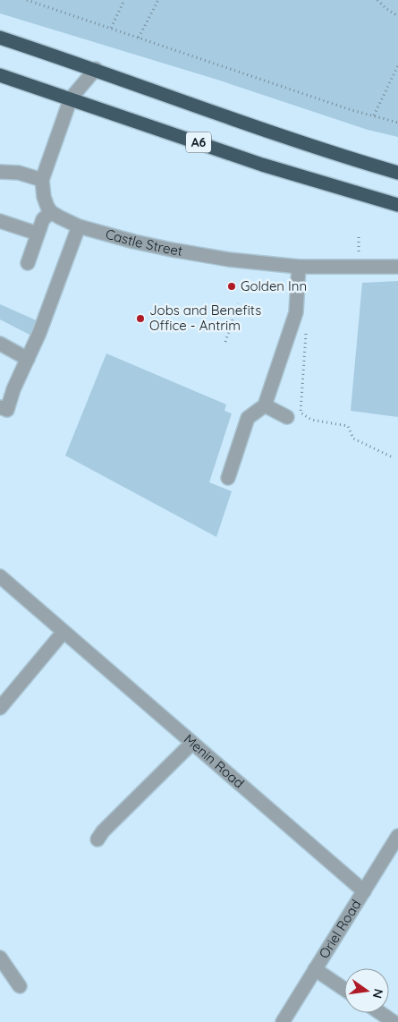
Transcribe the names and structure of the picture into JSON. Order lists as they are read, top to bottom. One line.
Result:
{"streets":{"highway":["A6"],"street":["Castle Street","Menin Road","Oriel Road"]},"crossings":[["Menin Road","Oriel Road"]],"places":["Golden Inn","Jobs and Benefits Office - Antrim"],"north":"right"}
